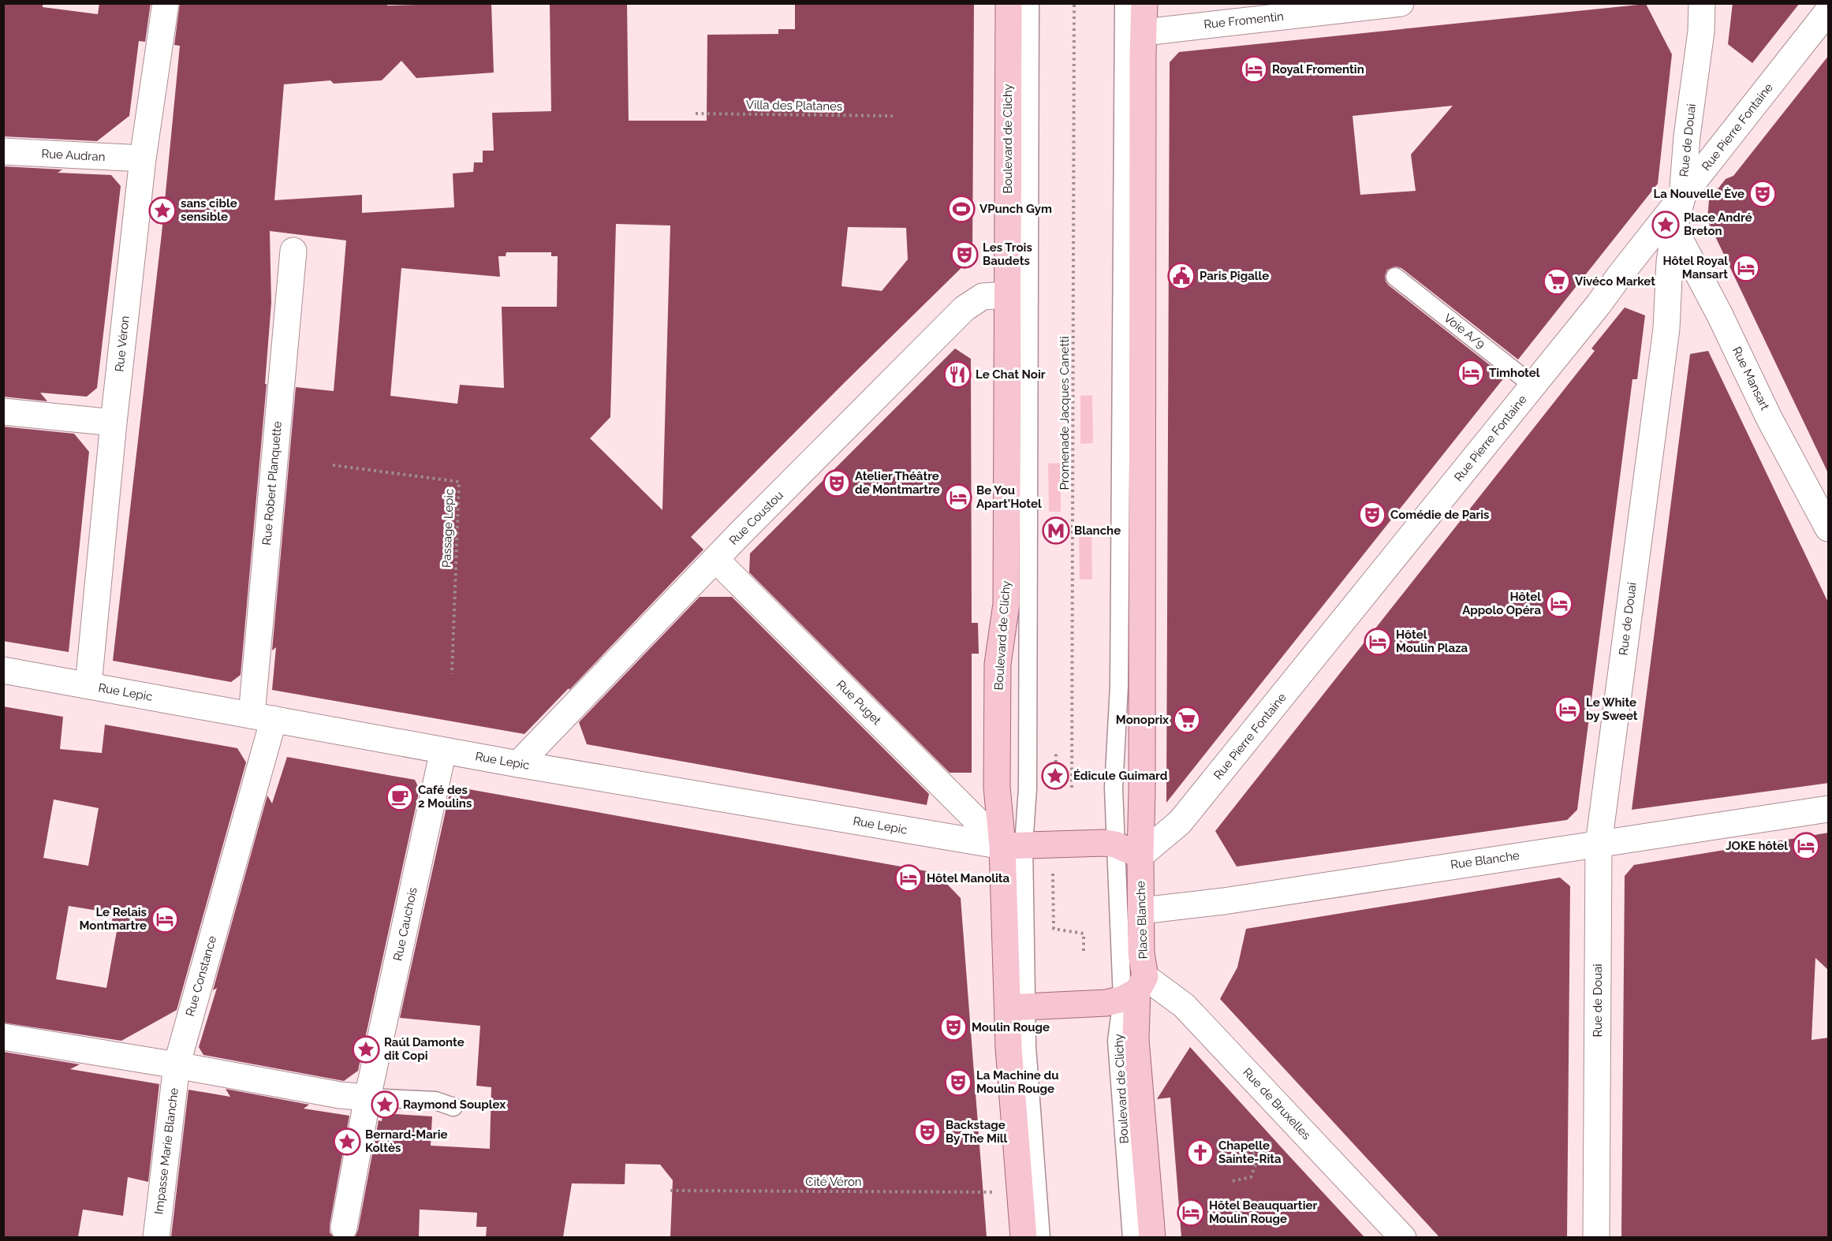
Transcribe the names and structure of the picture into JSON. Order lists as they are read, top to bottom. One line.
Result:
{"streets":{"main road":["Boulevard de Clichy","Place Blanche"],"street":["Rue Fromentin","Rue Pierre Fontaine","Rue de Douai","Rue Audran","Rue Véron","Rue Mansart","Rue Robert Planquette","Rue Coustou","Rue Lepic","Rue Puget","Rue Blanche","Rue Cauchois","Rue Constance","Rue de Bruxelles","Impasse Marie Blanche"],"lane":["Voie A/9"],"path":["Villa des Platanes","Promenade Jacques Canetti","Passage Lepic","Cité Véron"]},"crossings":[["Rue Pierre Fontaine","Rue de Douai"],["Rue Pierre Fontaine","Voie A/9"],["Rue Pierre Fontaine","Place Blanche"],["Boulevard de Clichy","Rue Coustou"],["Boulevard de Clichy","Rue Lepic"],["Boulevard de Clichy","Rue Puget"],["Boulevard de Clichy","Place Blanche"],["Boulevard de Clichy","Rue de Bruxelles"],["Rue de Douai","Rue Mansart"],["Rue de Douai","Rue Blanche"],["Rue Audran","Rue Véron"],["Rue Véron","Rue Lepic"],["Rue Robert Planquette","Rue Lepic"],["Rue Robert Planquette","Rue Constance"],["Rue Coustou","Rue Lepic"],["Rue Coustou","Rue Puget"],["Rue Lepic","Rue Puget"],["Rue Lepic","Rue Cauchois"],["Rue Lepic","Rue Constance"],["Rue Blanche","Place Blanche"],["Place Blanche","Rue de Bruxelles"],["Rue Constance","Impasse Marie Blanche"]],"places":{"hotel":["Royal Fromentin","Hôtel Royal Mansart","Timhotel","Be You Apart'Hotel","Hôtel Appolo Opéra","Hôtel Moulin Plaza","Le White by Sweet","JOKE hôtel","Hôtel Manolita","Le Relais Montmartre","Hôtel Beauquartier Moulin Rouge"],"theatre":["La Nouvelle Ève","Les Trois Baudets","Atelier Théâtre de Montmartre","Comédie de Paris","Moulin Rouge","La Machine du Moulin Rouge","Backstage By The Mill"],"sports":["VPunch Gym"],"place":["sans cible sensible","Place André Breton","Édicule Guimard","Raúl Damonte dit Copi","Raymond Souplex","Bernard-Marie Koltès"],"public building":["Paris Pigalle"],"supermarket":["Vivéco Market","Monoprix"],"restaurant":["Le Chat Noir"],"metro station":["Blanche"],"cafe":["Café des 2 Moulins"],"church":["Chapelle Sainte-Rita"]}}
